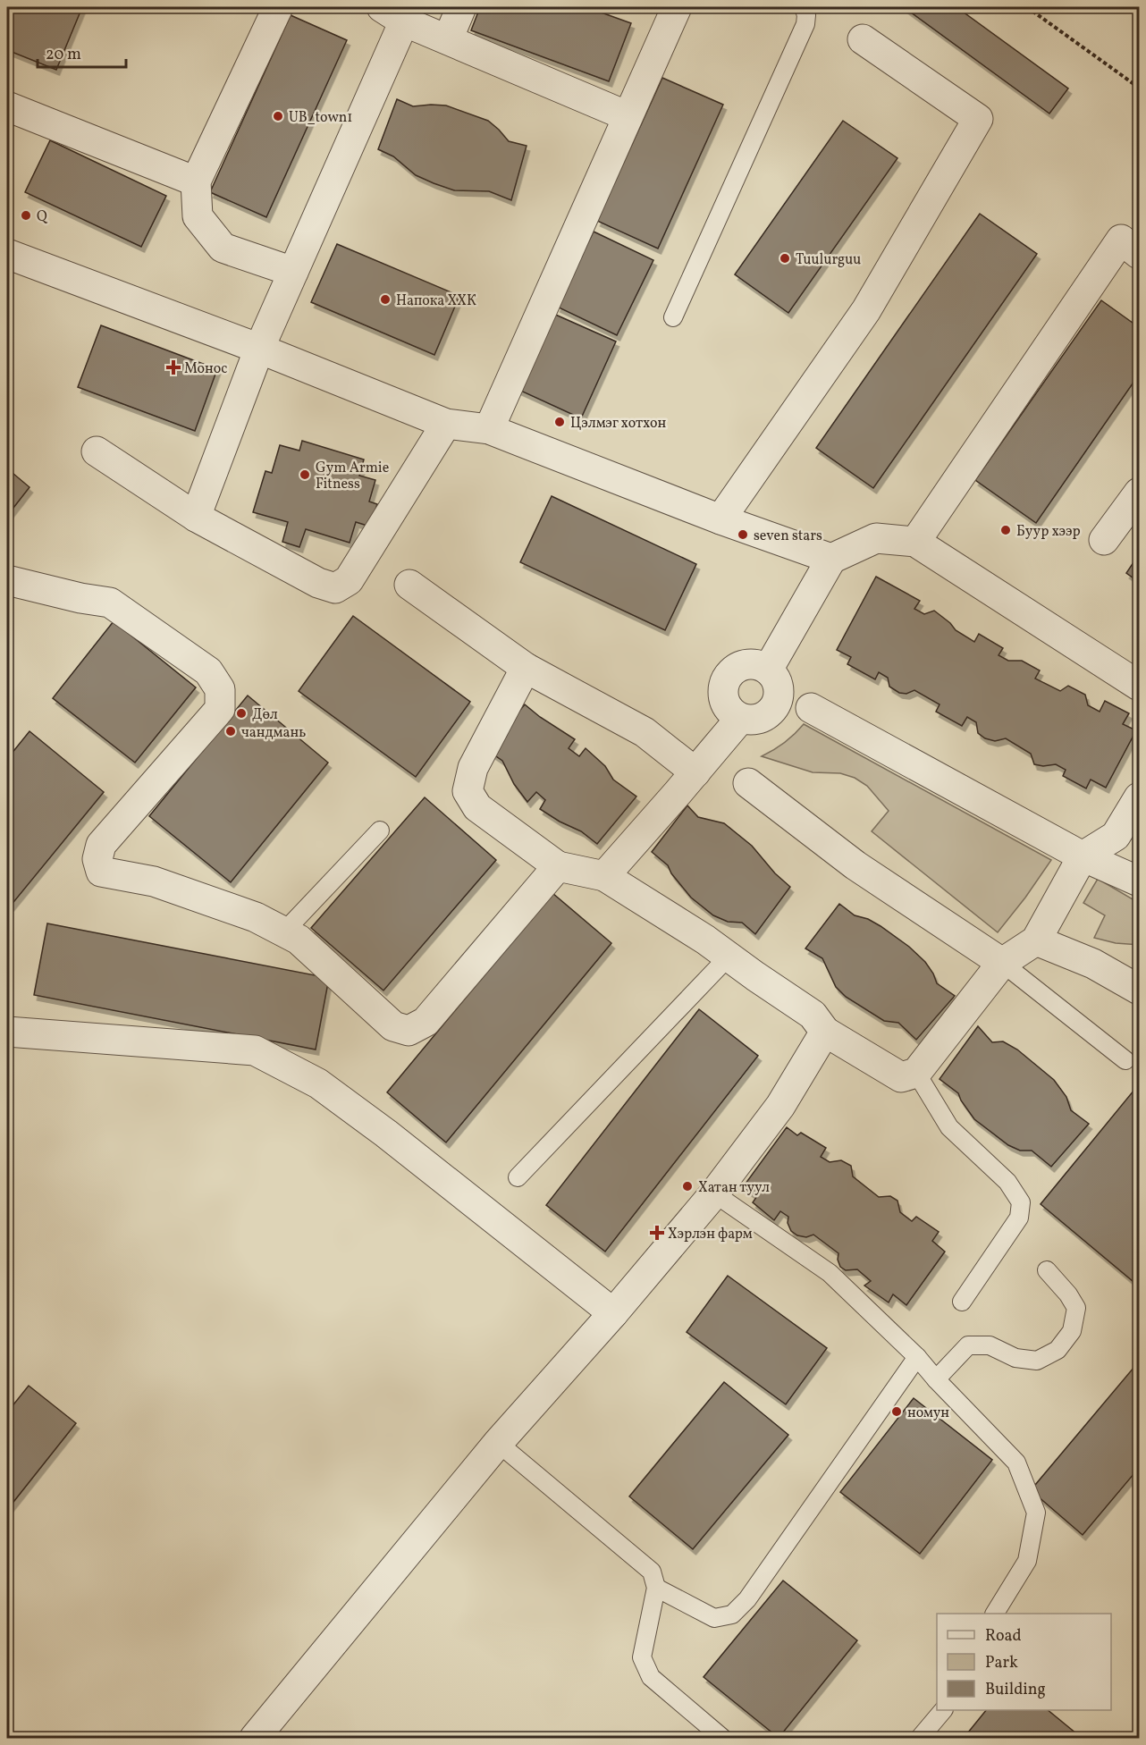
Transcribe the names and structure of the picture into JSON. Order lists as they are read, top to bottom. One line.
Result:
{"places":{"other":["UB_town1","Q","Tuulurguu","Напока ХХК","Цэлмэг хотхон","Gym Armie Fitness","Буур хээр","seven stars","Дөл","чандмань","Хатан туул","номун"],"health":["Монос","Хэрлэн фарм"]},"legend":["Road","Park","Building"],"scale_bar":"20 m"}
